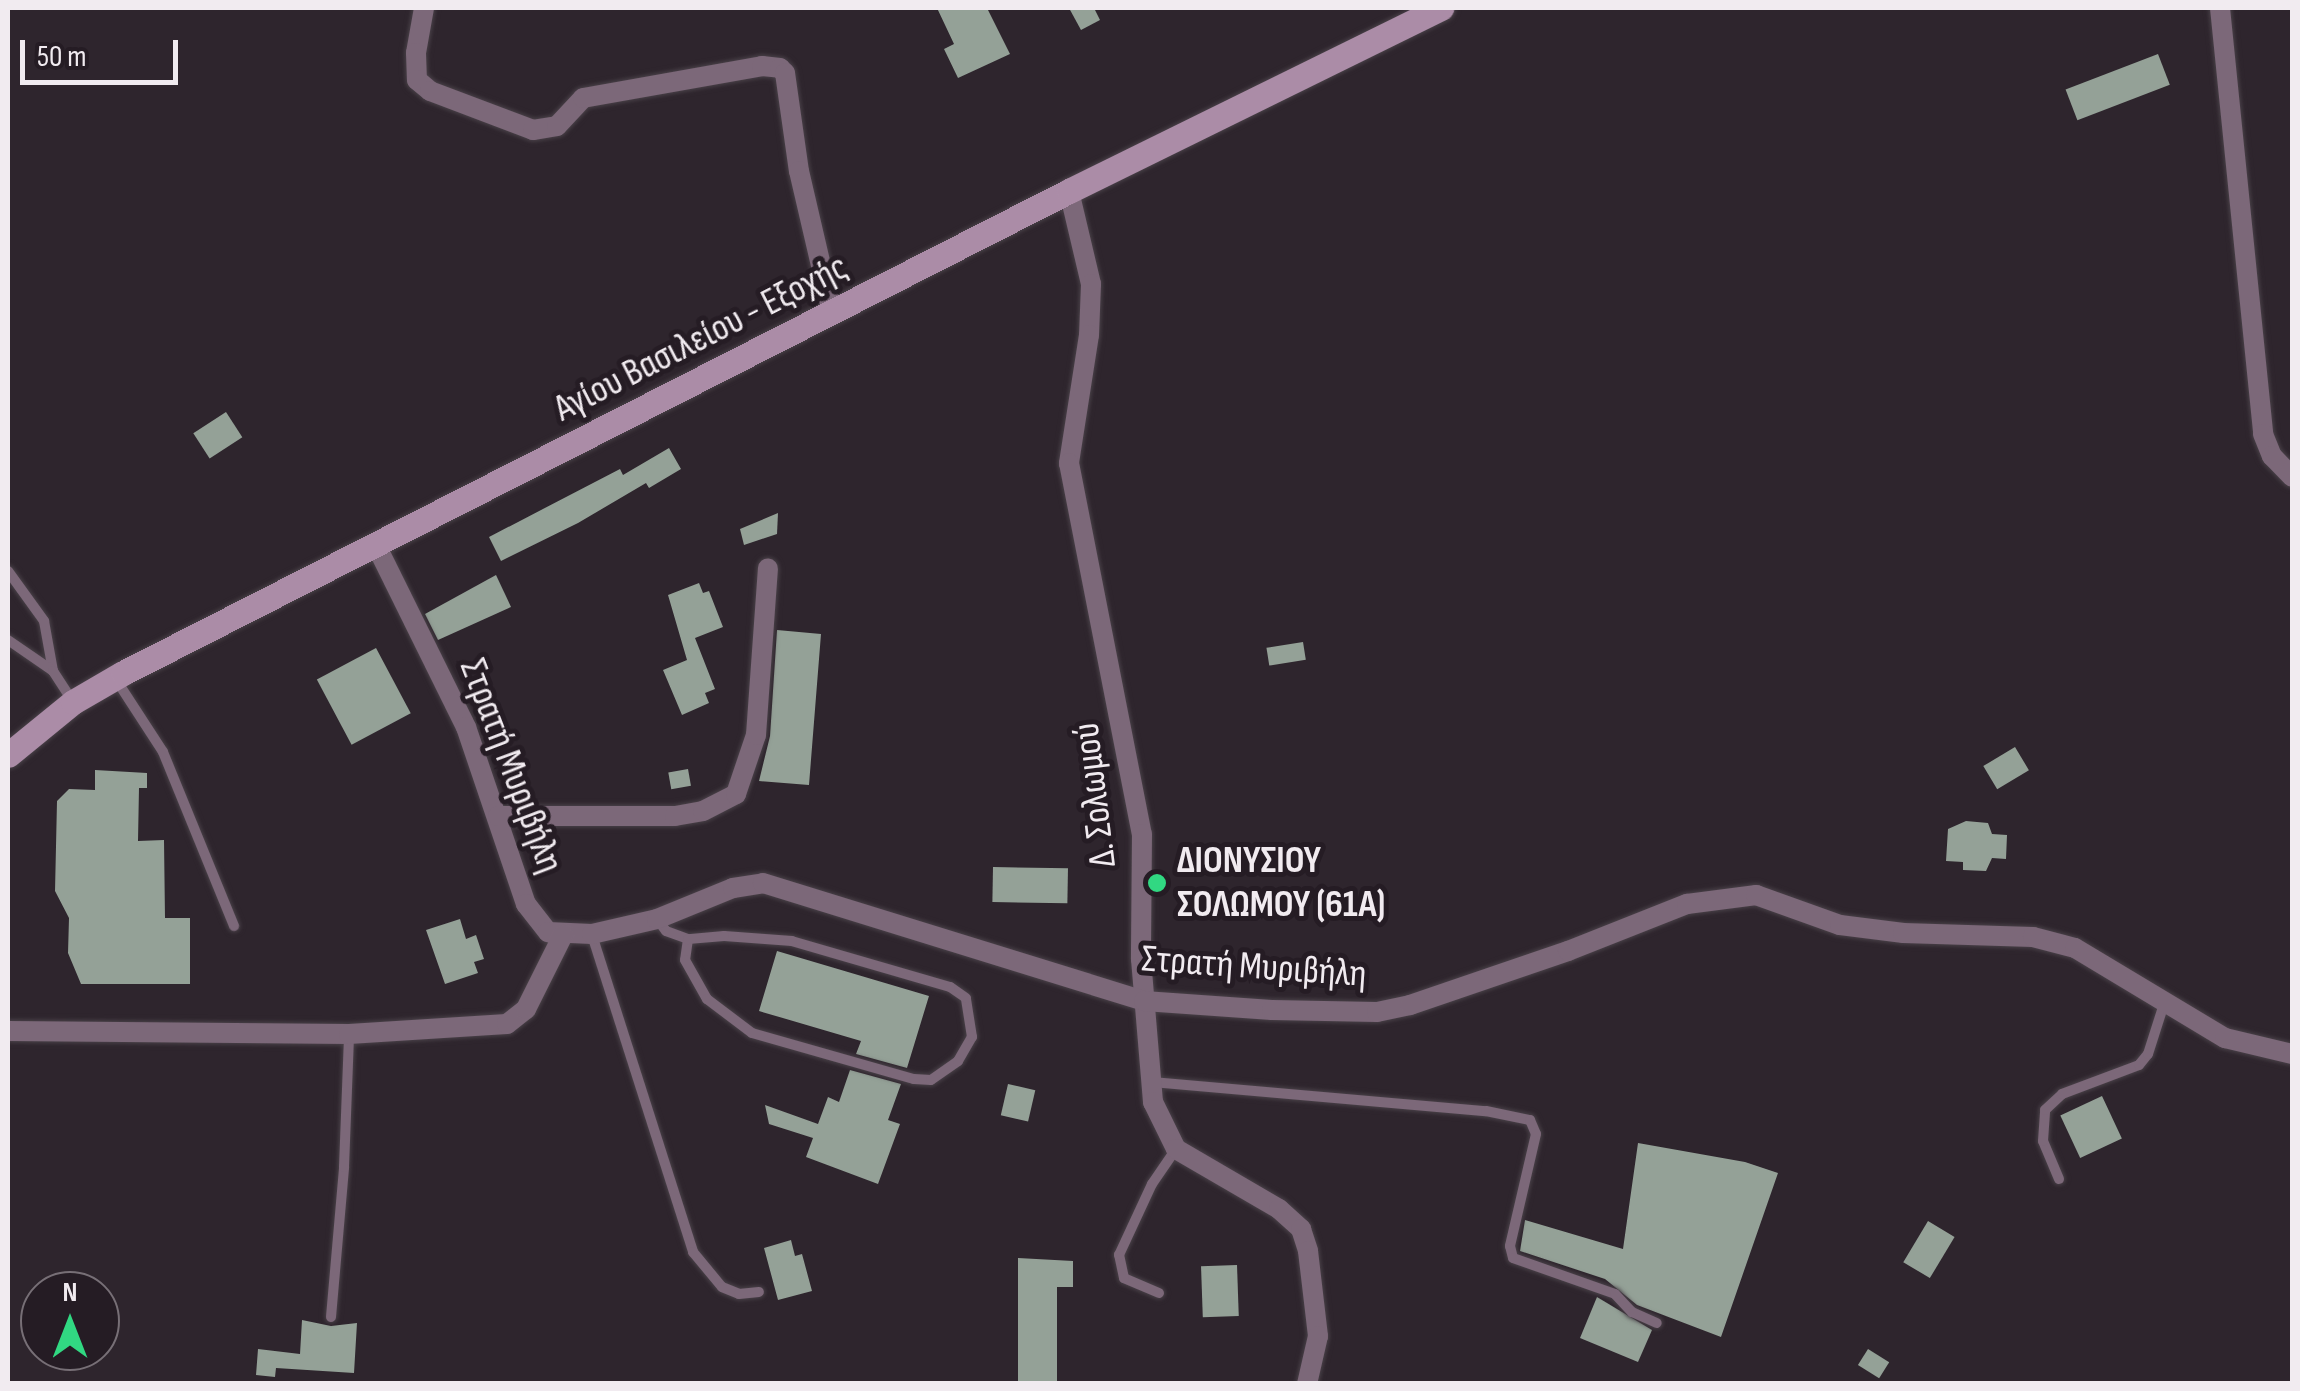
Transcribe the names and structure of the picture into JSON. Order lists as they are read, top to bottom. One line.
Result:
{"streets":{"main road":["Αγίου Βασιλείου - Εξοχής"],"street":["Στρατή Μυριβήλη","Δ. Σολωμού"]},"crossings":[["Αγίου Βασιλείου - Εξοχής","Στρατή Μυριβήλη"],["Αγίου Βασιλείου - Εξοχής","Δ. Σολωμού"],["Στρατή Μυριβήλη","Δ. Σολωμού"]],"places":["ΔΙΟΝΥΣΙΟΥ ΣΟΛΩΜΟΥ (61Α)"],"scale_bar":"50 m","north":"top"}
